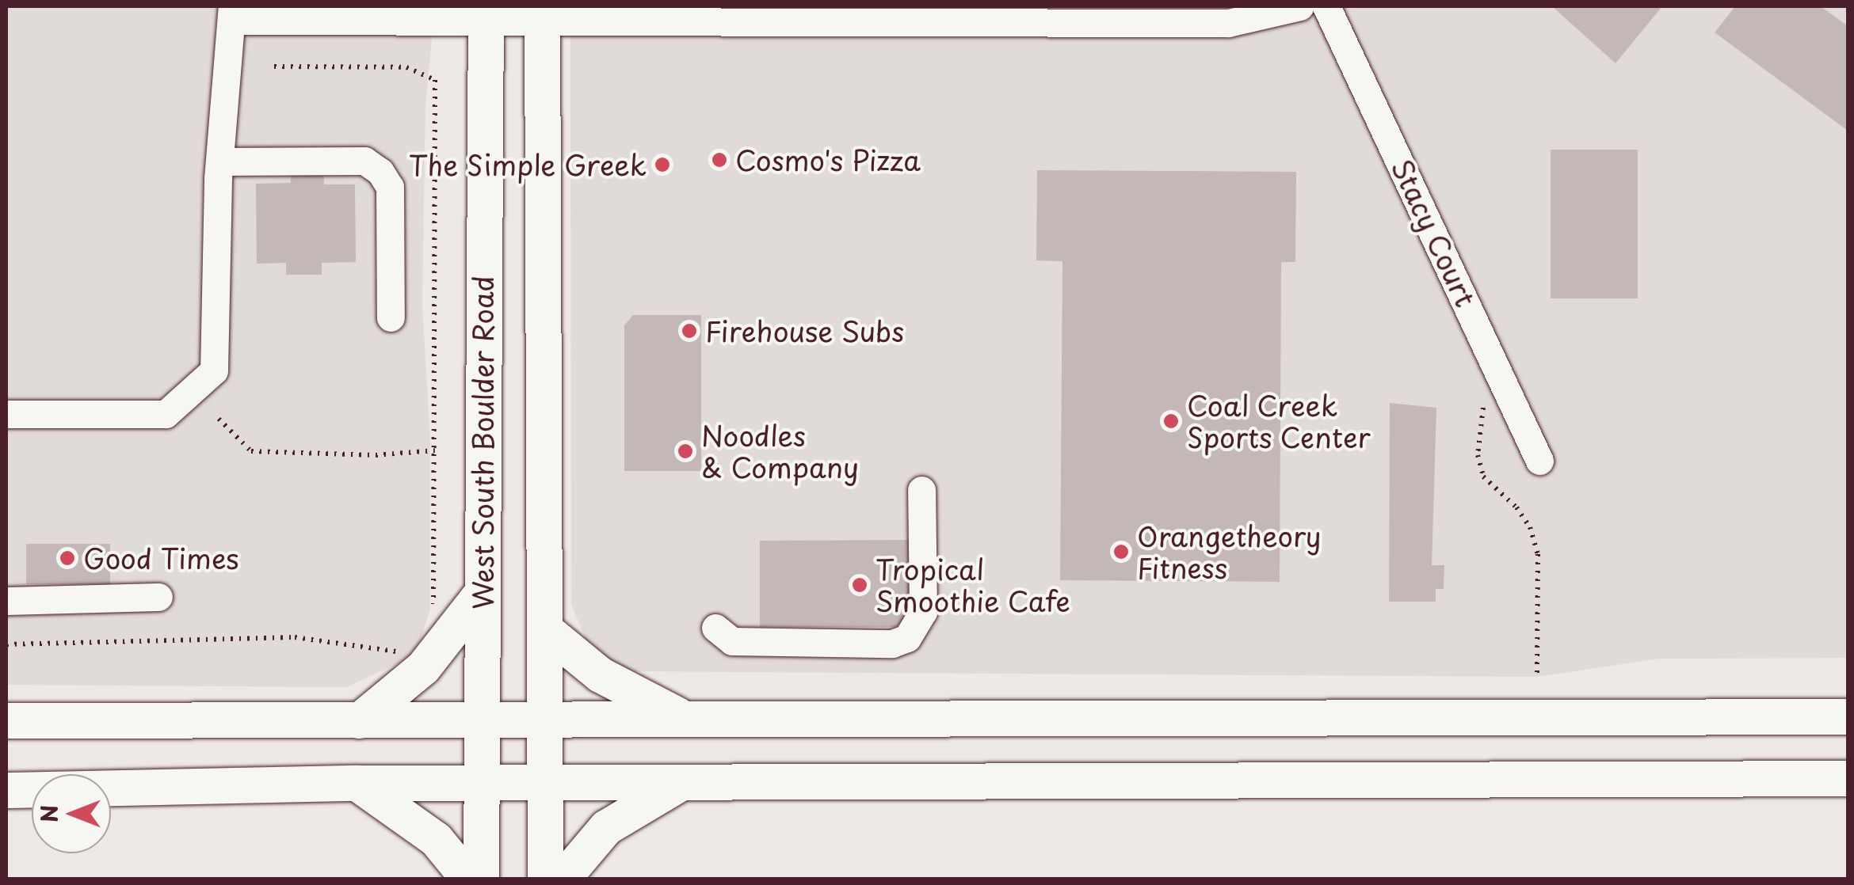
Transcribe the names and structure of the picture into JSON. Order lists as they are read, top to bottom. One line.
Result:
{"streets":{"main road":["West South Boulder Road"],"street":["Stacy Court"]},"places":["Cosmo's Pizza","The Simple Greek","Firehouse Subs","Coal Creek Sports Center","Noodles & Company","Orangetheory Fitness","Good Times","Tropical Smoothie Cafe"],"north":"left"}
